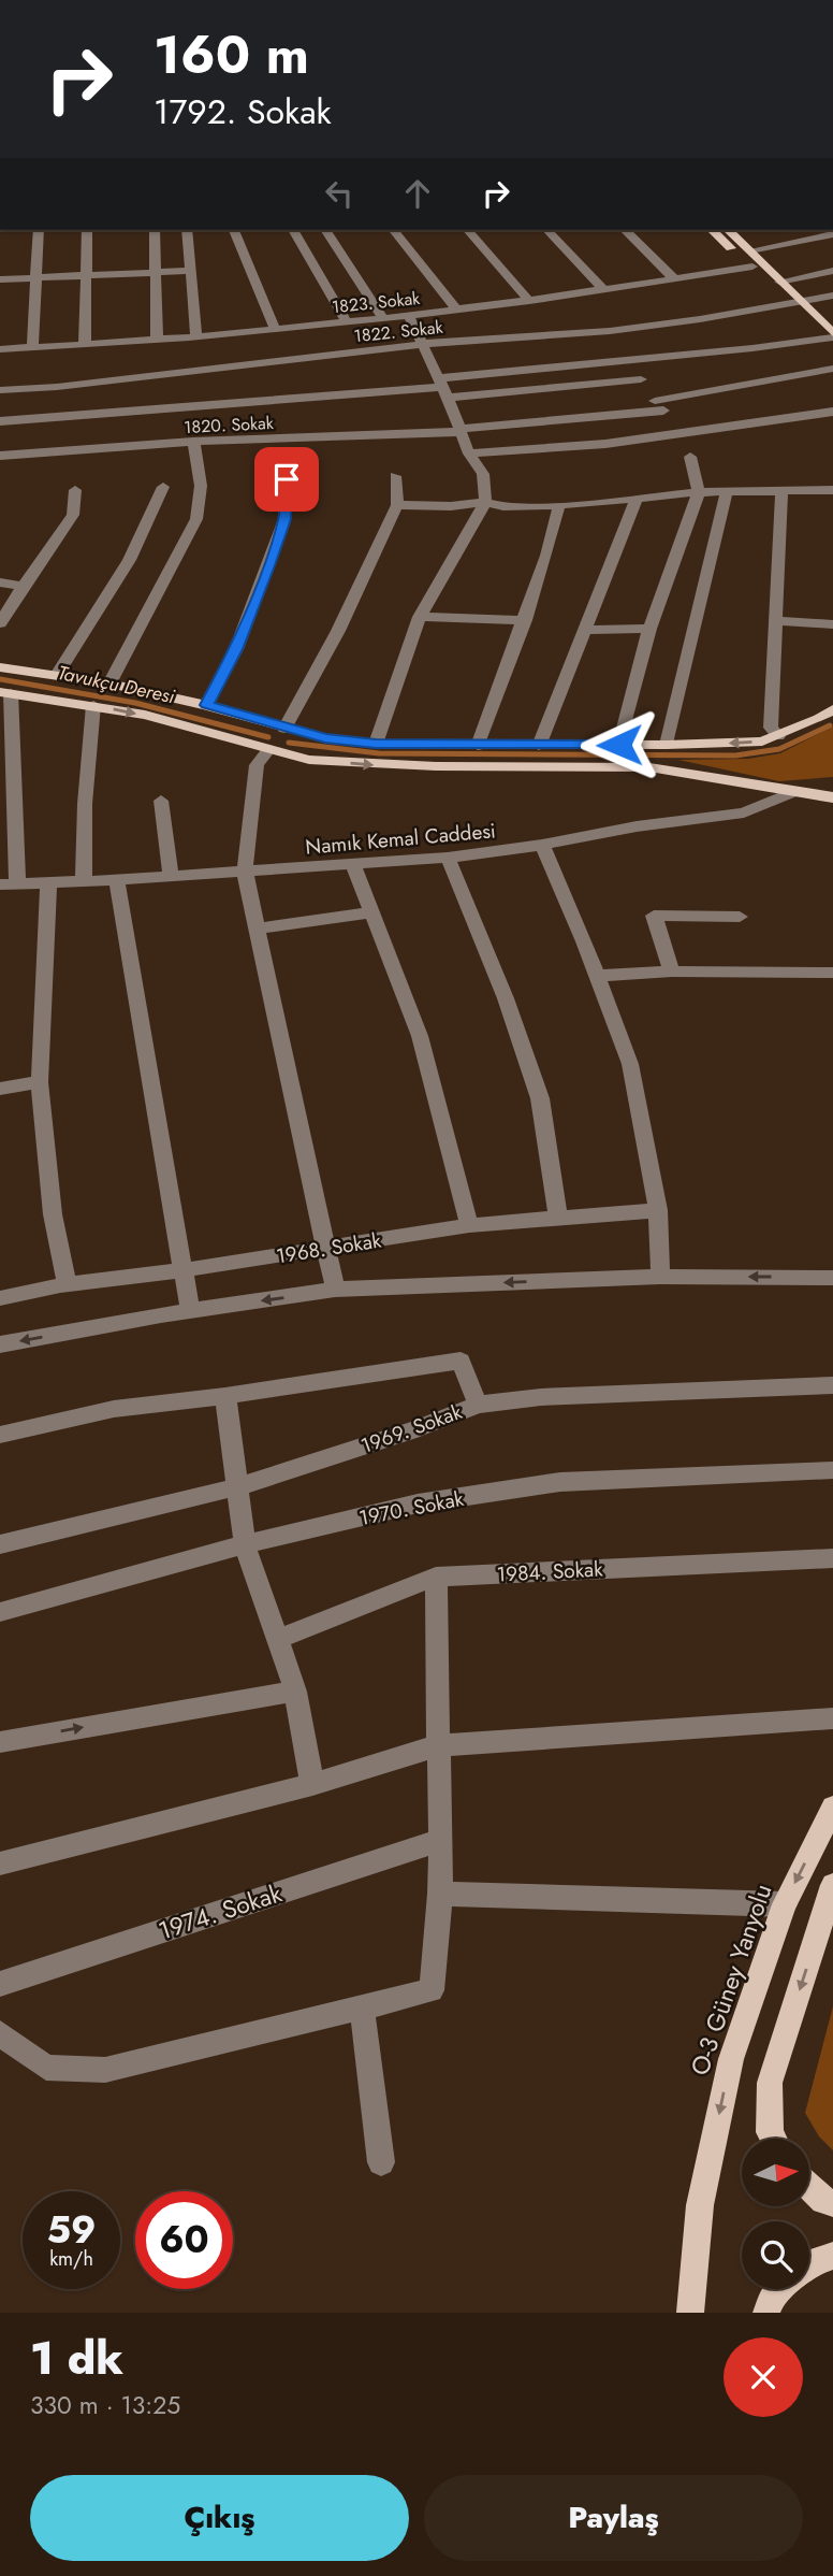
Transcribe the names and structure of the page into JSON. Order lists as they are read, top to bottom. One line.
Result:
{"streets":{"main road":["O-3 Güney Yanyolu"],"street":["1823. Sokak","1822. Sokak","1820. Sokak","Namık Kemal Caddesi","1968. Sokak","1969. Sokak","1970. Sokak","1984. Sokak","1974. Sokak"]},"water":["Tavukçu Deresi"],"north":"right","page":{"turn":["160 m","1792. Sokak"],"speed":"59 km/h","limit":"60","heading":["1 dk","330 m · 13:25"],"buttons":["Çıkış","Paylaş"]}}
